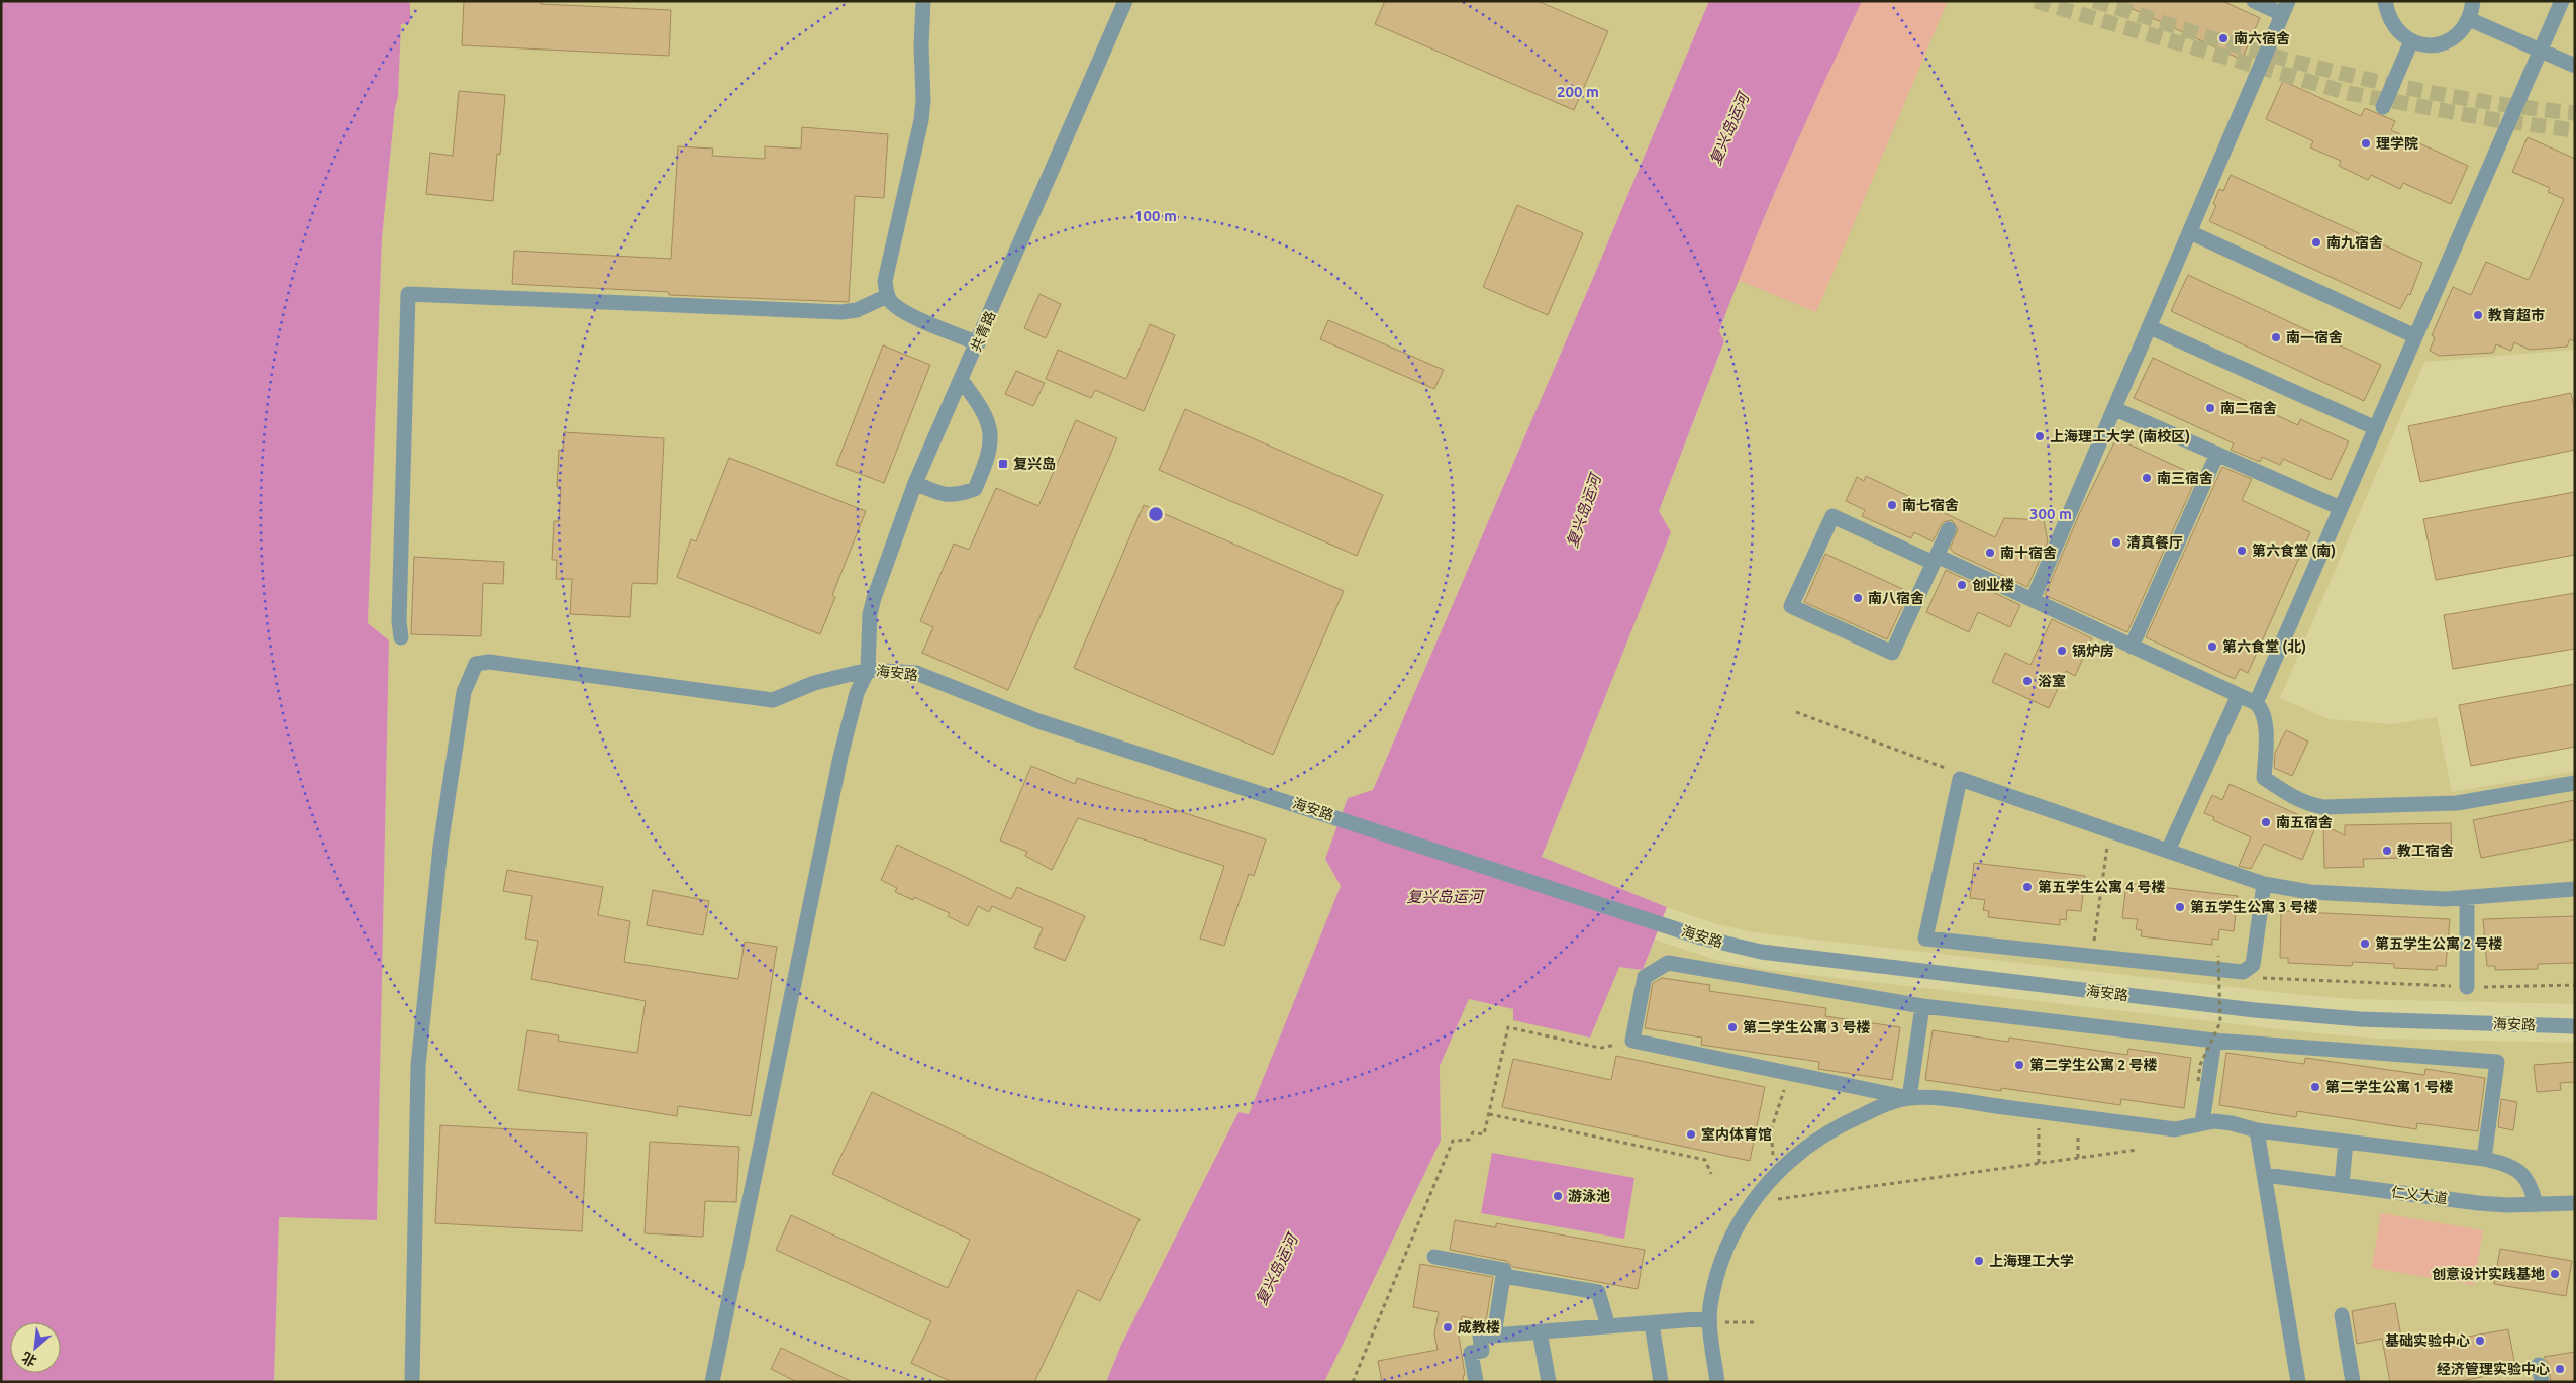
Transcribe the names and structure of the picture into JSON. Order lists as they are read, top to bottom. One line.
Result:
{"streets":{"street":["共青路","海安路","仁义大道"]},"crossings":[["共青路","海安路"]],"water":["复兴岛运河"],"places":{"other":["南六宿舍","理学院","南九宿舍","教育超市","南一宿舍","南二宿舍","上海理工大学 (南校区)","南三宿舍","南七宿舍","清真餐厅","第六食堂 (南)","南十宿舍","创业楼","南八宿舍","第六食堂 (北)","锅炉房","浴室","南五宿舍","教工宿舍","第五学生公寓 4 号楼","第五学生公寓 3 号楼","第五学生公寓 2 号楼","第二学生公寓 3 号楼","第二学生公寓 2 号楼","第二学生公寓 1 号楼","室内体育馆","游泳池","上海理工大学","创意设计实践基地","成教楼","基础实验中心","经济管理实验中心"],"transit":["复兴岛"]},"north":"bottom left","rings":["200 m","100 m","300 m"]}
